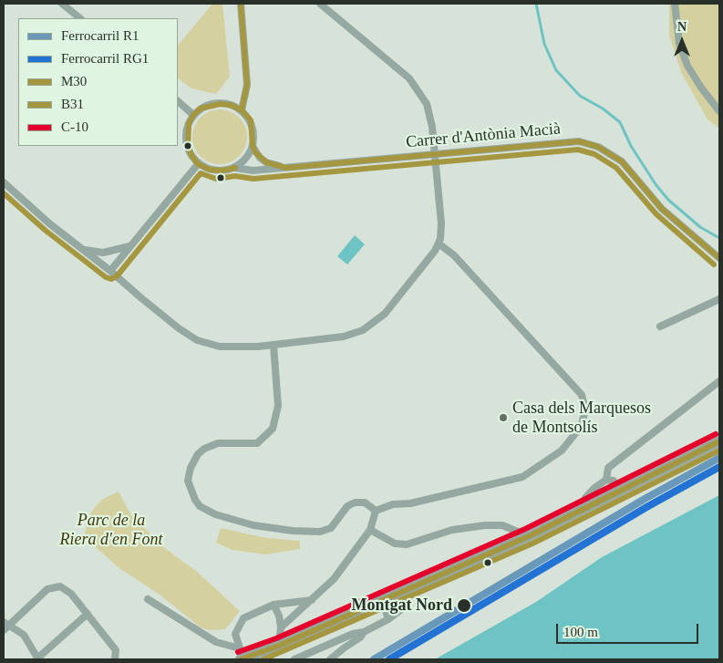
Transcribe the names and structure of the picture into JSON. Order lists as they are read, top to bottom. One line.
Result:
{"streets":{"street":["Carrer d'Antònia Macià"]},"parks":["Parc de la Riera d'en Font"],"places":["Casa dels Marquesos de Montsolís","Montgat Nord"],"lines":["transit line M30","transit line B31","transit line C-10","rail line R1","rail line RG1"],"legend":["Ferrocarril R1","Ferrocarril RG1","M30","B31","C-10"],"scale_bar":"100 m","north":"top"}
